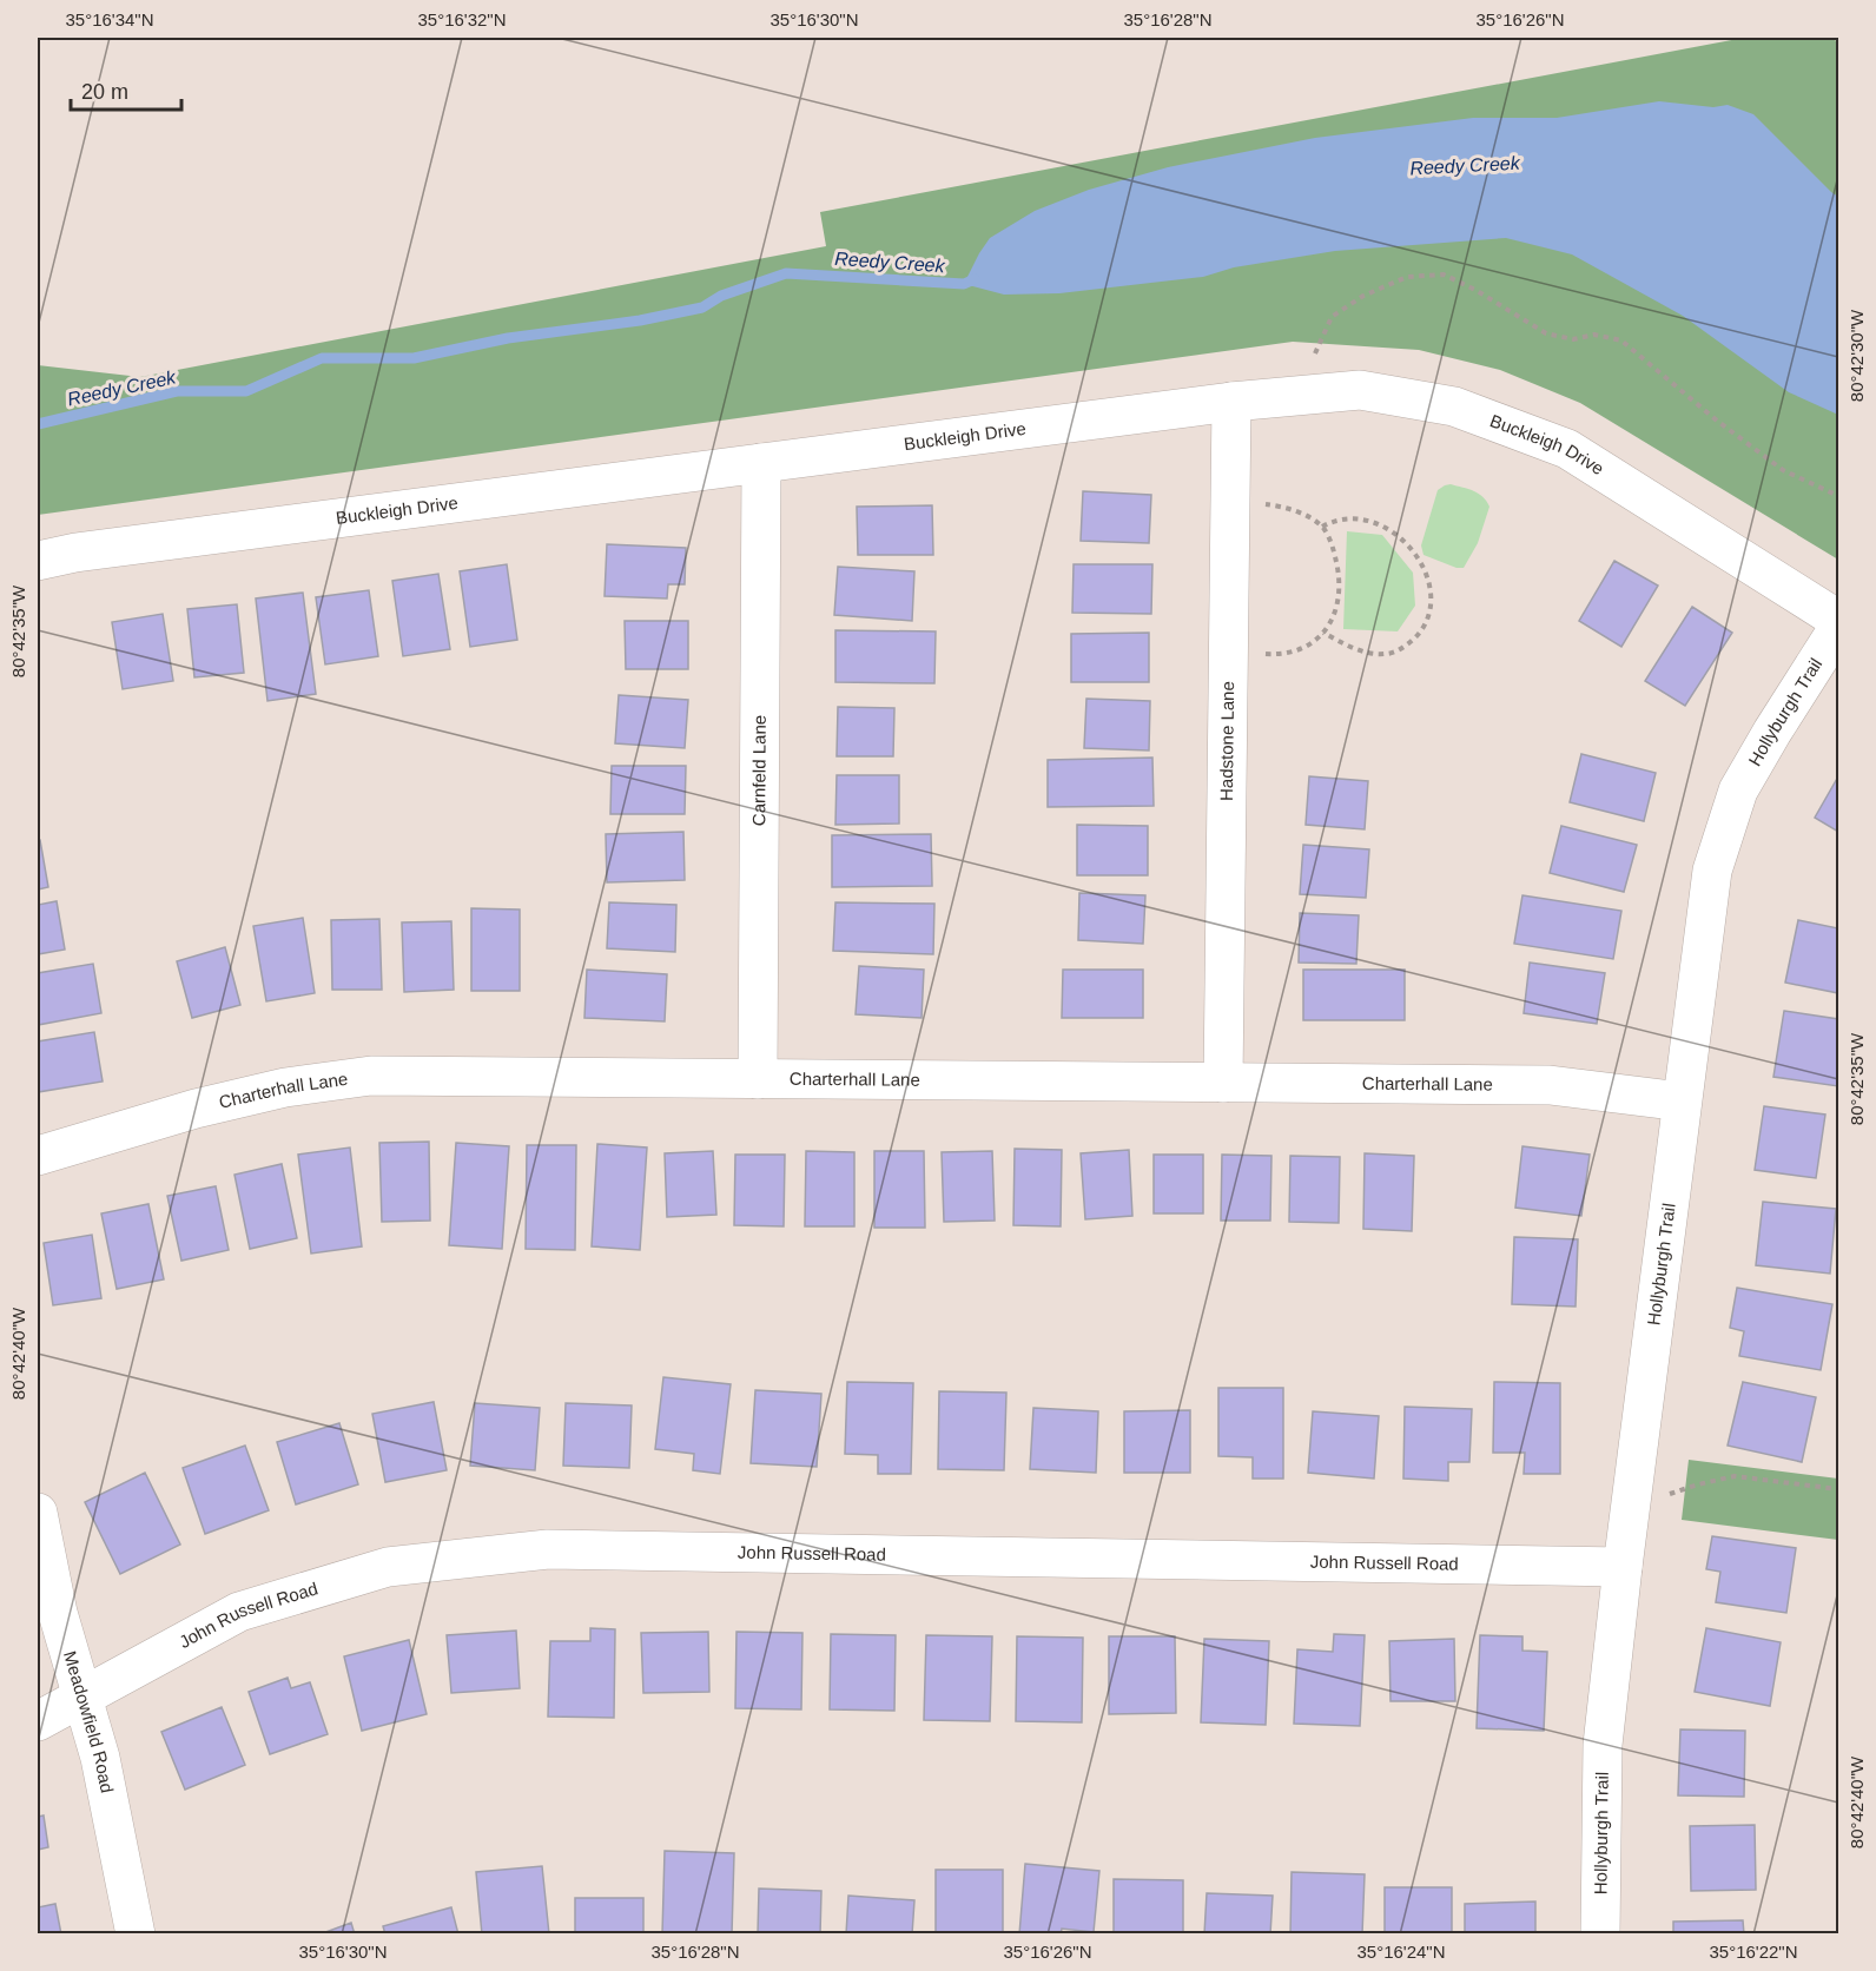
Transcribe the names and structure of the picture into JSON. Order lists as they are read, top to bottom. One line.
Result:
{"streets":{"street":["Buckleigh Drive","Hollyburgh Trail","Hadstone Lane","Carnfeld Lane","Charterhall Lane","John Russell Road","Meadowfield Road"]},"crossings":[["Buckleigh Drive","Hadstone Lane"],["Buckleigh Drive","Carnfeld Lane"],["Hollyburgh Trail","Charterhall Lane"],["Hollyburgh Trail","John Russell Road"],["Hadstone Lane","Charterhall Lane"],["Carnfeld Lane","Charterhall Lane"],["John Russell Road","Meadowfield Road"]],"water":["Reedy Creek"],"scale_bar":"20 m","coordinates":["35°16'34\"N","35°16'32\"N","35°16'30\"N","35°16'28\"N","35°16'26\"N","80°42'30\"W","80°42'35\"W","80°42'40\"W","35°16'24\"N","35°16'22\"N"]}
